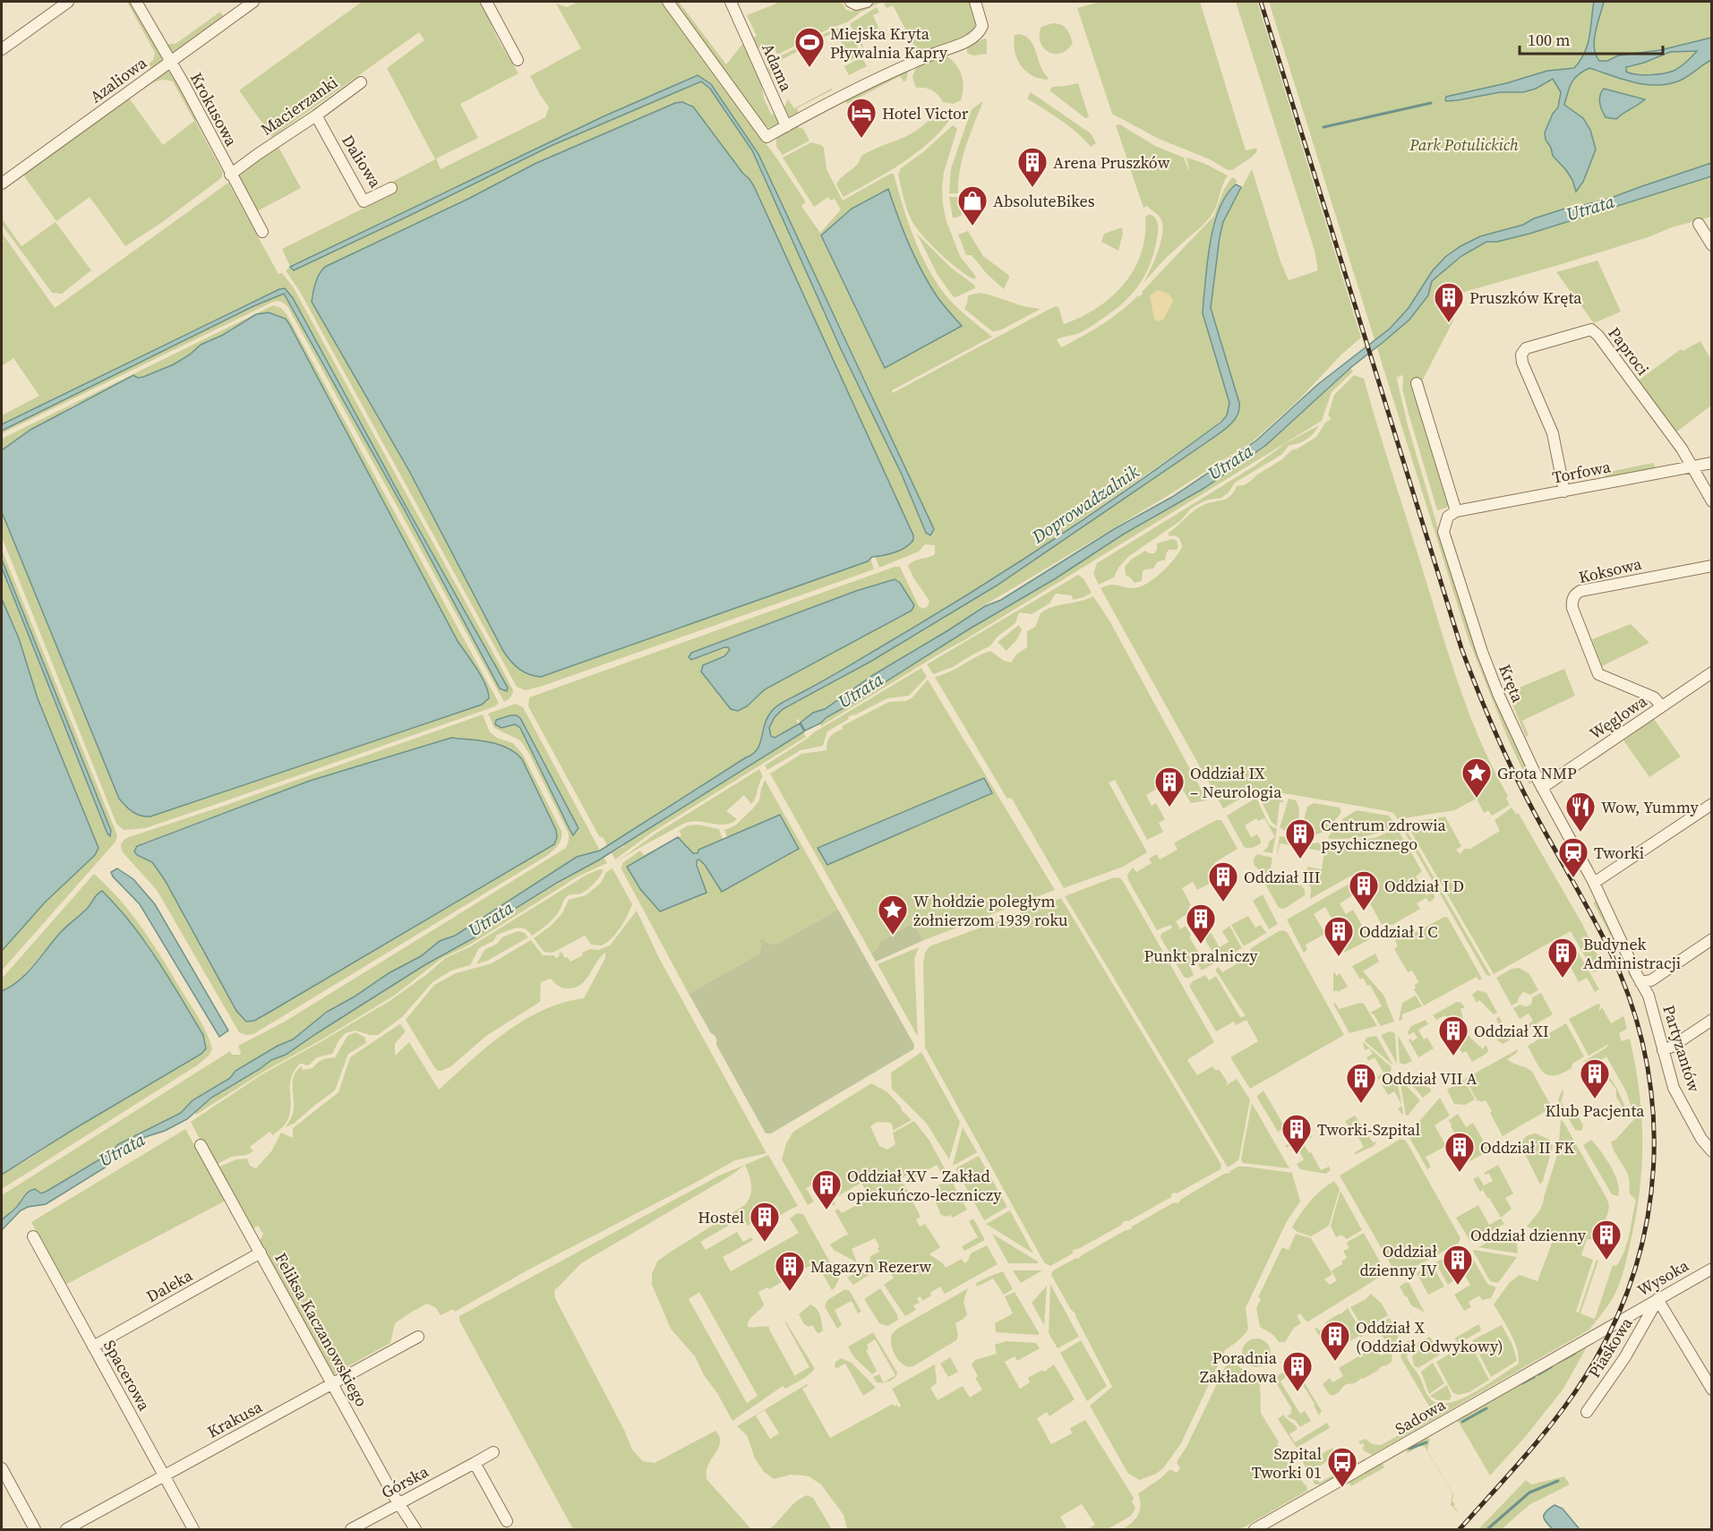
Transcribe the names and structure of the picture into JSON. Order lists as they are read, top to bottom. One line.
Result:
{"streets":{"street":["Adama","Azaliowa","Macierzanki","Krokusowa","Daliowa","Paproci","Torfowa","Koksowa","Kręta","Węglowa","Partyzantów","Wysoka","Daleka","Feliksa Kaczanowskiego","Piaskowa","Spacerowa","Sadowa","Krakusa","Górska"]},"crossings":[["Azaliowa","Krokusowa"],["Macierzanki","Krokusowa"],["Macierzanki","Daliowa"],["Paproci","Torfowa"],["Torfowa","Kręta"],["Koksowa","Węglowa"],["Kręta","Węglowa"],["Kręta","Partyzantów"],["Wysoka","Piaskowa"],["Wysoka","Sadowa"],["Daleka","Feliksa Kaczanowskiego"],["Daleka","Spacerowa"],["Feliksa Kaczanowskiego","Krakusa"],["Feliksa Kaczanowskiego","Górska"],["Spacerowa","Krakusa"]],"water":["Utrata","Doprowadzalnik"],"parks":["Park Potulickich"],"places":{"sports":["Miejska Kryta Pływalnia Kapry"],"hotel":["Hotel Victor"],"building":["Arena Pruszków","Pruszków Kręta","Oddział IX – Neurologia","Centrum zdrowia psychicznego","Oddział III","Oddział I D","Punkt pralniczy","Oddział I C","Budynek Administracji","Oddział XI","Klub Pacjenta","Oddział VII A","Tworki-Szpital","Oddział II FK","Oddział XV – Zakład opiekuńczo-leczniczy","Hostel","Oddział dzienny","Oddział dzienny IV","Magazyn Rezerw","Oddział X (Oddział Odwykowy)","Poradnia Zakładowa"],"shop":["AbsoluteBikes"],"place":["Grota NMP","W hołdzie poległym żołnierzom 1939 roku"],"restaurant":["Wow, Yummy"],"station":["Tworki"],"bus stop":["Szpital Tworki 01"]},"scale_bar":"100 m"}
